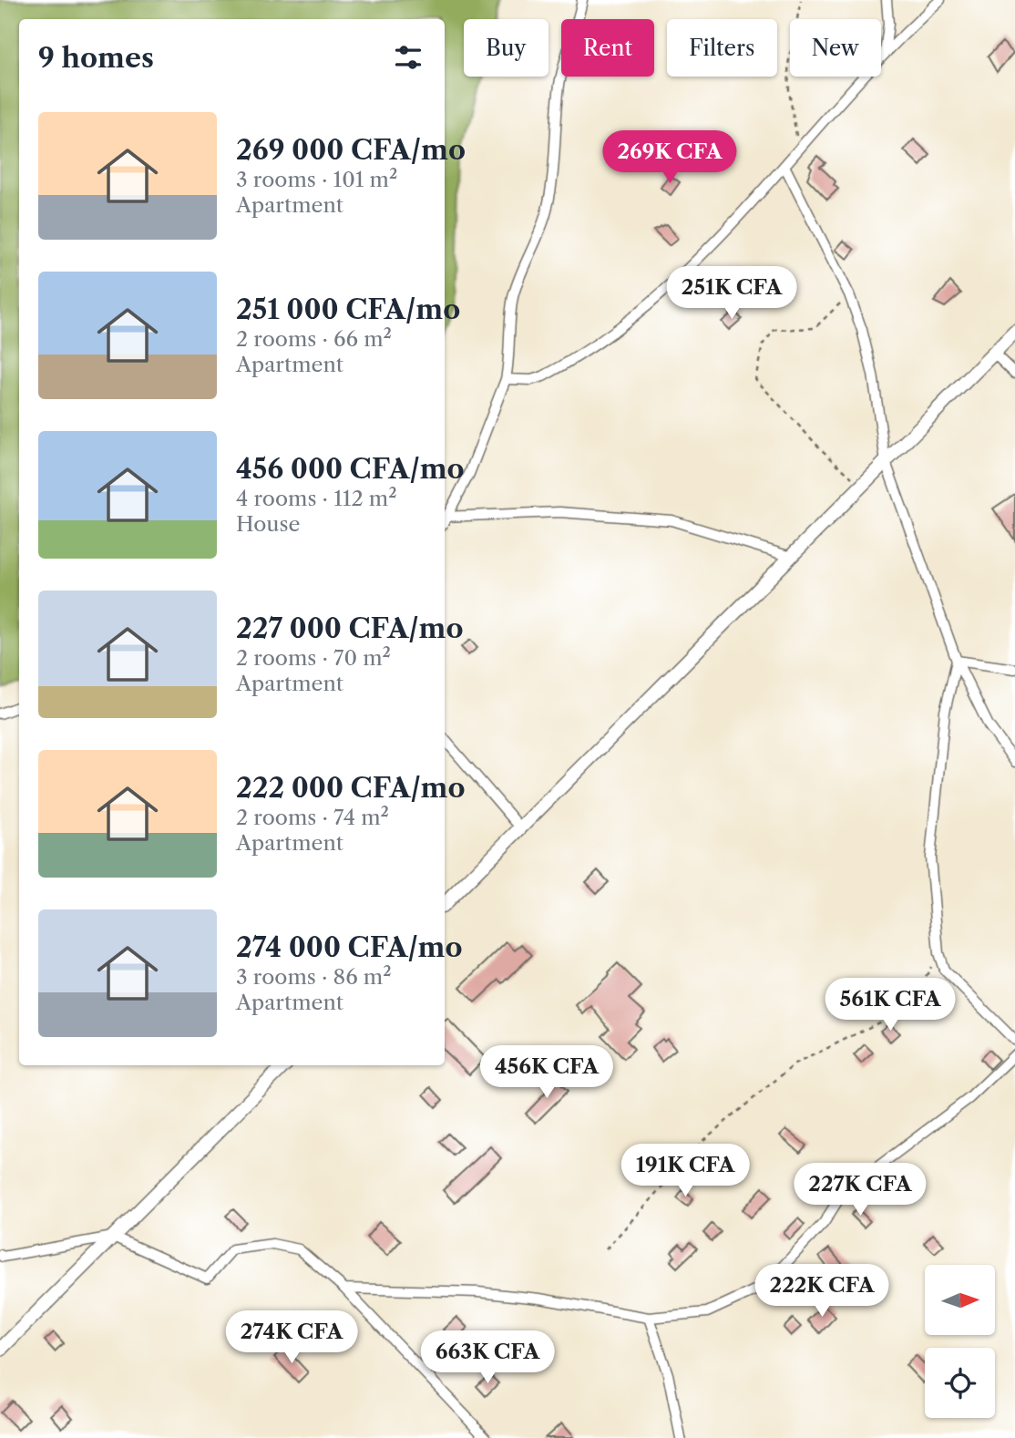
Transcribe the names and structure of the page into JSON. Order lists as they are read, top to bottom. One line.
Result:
{"north":"right","page":{"chip":["Buy","Rent","Filters","New"],"heading":"9 homes","list":[{"name":"269 000 CFA/mo","note":"3 rooms · 101 m² · Apartment"},{"name":"251 000 CFA/mo","note":"2 rooms · 66 m² · Apartment"},{"name":"456 000 CFA/mo","note":"4 rooms · 112 m² · House"},{"name":"227 000 CFA/mo","note":"2 rooms · 70 m² · Apartment"},{"name":"222 000 CFA/mo","note":"2 rooms · 74 m² · Apartment"},{"name":"274 000 CFA/mo","note":"3 rooms · 86 m² · Apartment"}],"price":["269K CFA","251K CFA","561K CFA","456K CFA","191K CFA","227K CFA","222K CFA","274K CFA","663K CFA"]}}
